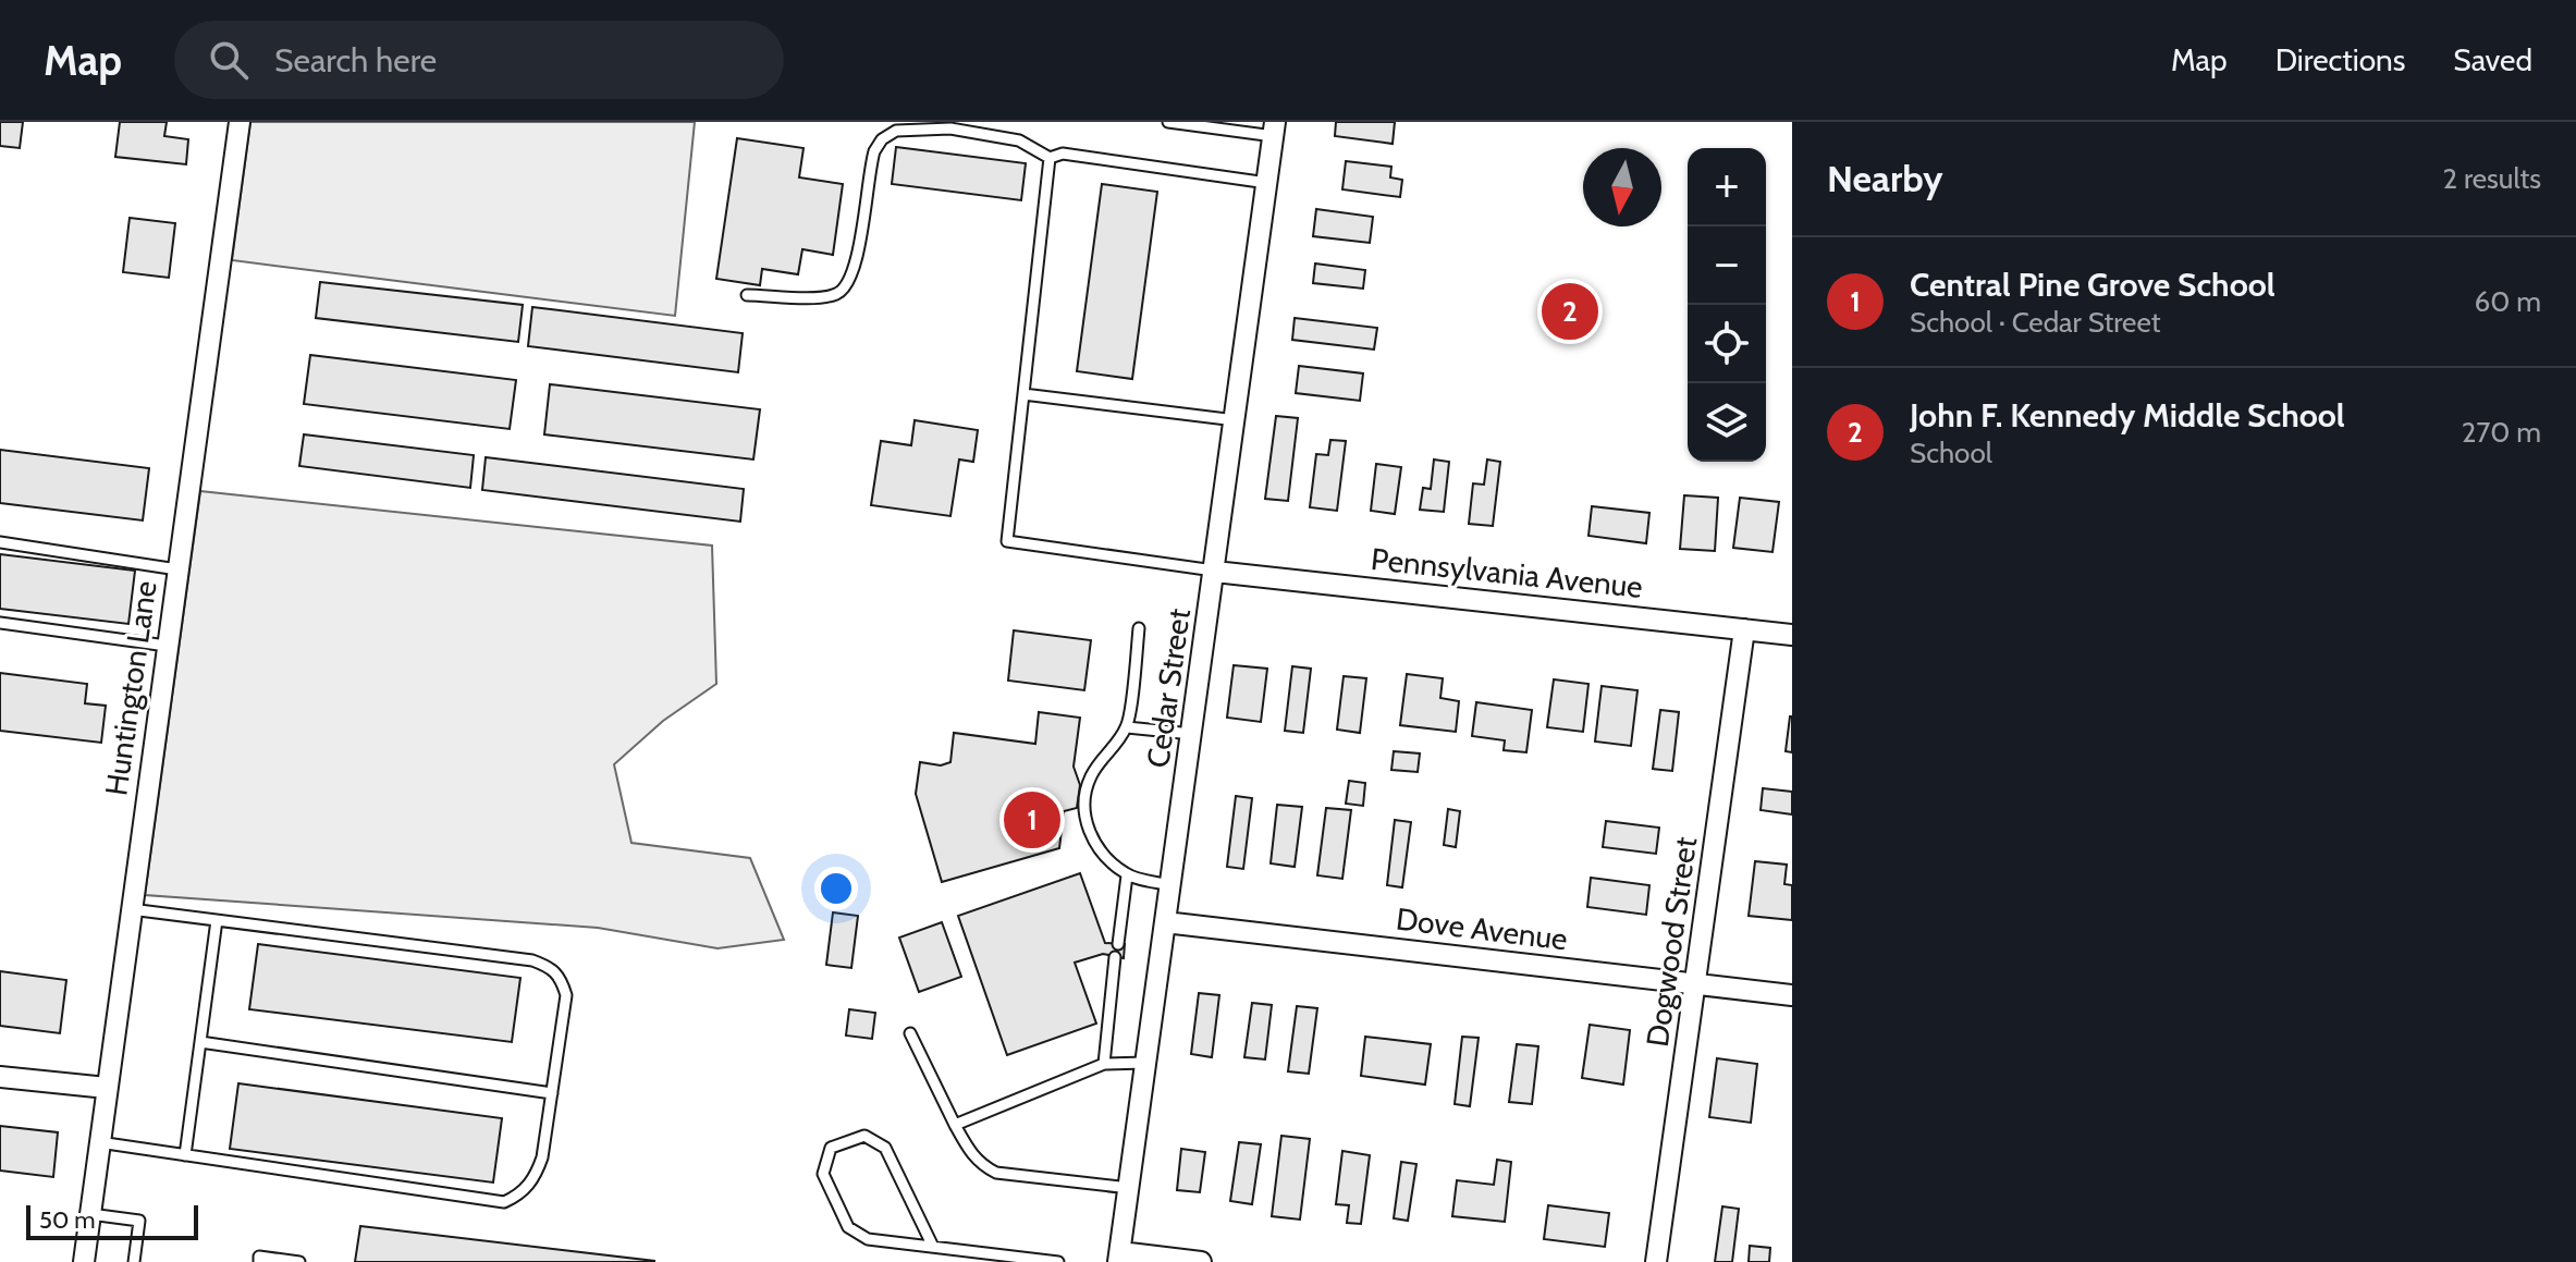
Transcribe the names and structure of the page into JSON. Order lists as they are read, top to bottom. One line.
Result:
{"streets":{"street":["Pennsylvania Avenue","Huntington Lane","Cedar Street","Dove Avenue","Dogwood Street"]},"crossings":[["Pennsylvania Avenue","Cedar Street"],["Pennsylvania Avenue","Dogwood Street"],["Cedar Street","Dove Avenue"],["Dove Avenue","Dogwood Street"]],"scale_bar":"50 m","north":"bottom","page":{"header":"Map","search":"Search here","nav":["Map","Directions","Saved"],"heading":["Nearby","2 results"],"map_buttons":["+","−"],"list":[{"mark":"1","name":"Central Pine Grove School","note":"School · Cedar Street","value":"60 m"},{"mark":"2","name":"John F. Kennedy Middle School","note":"School","value":"270 m"}],"pins":["2","1"],"scale":"50 m"}}
